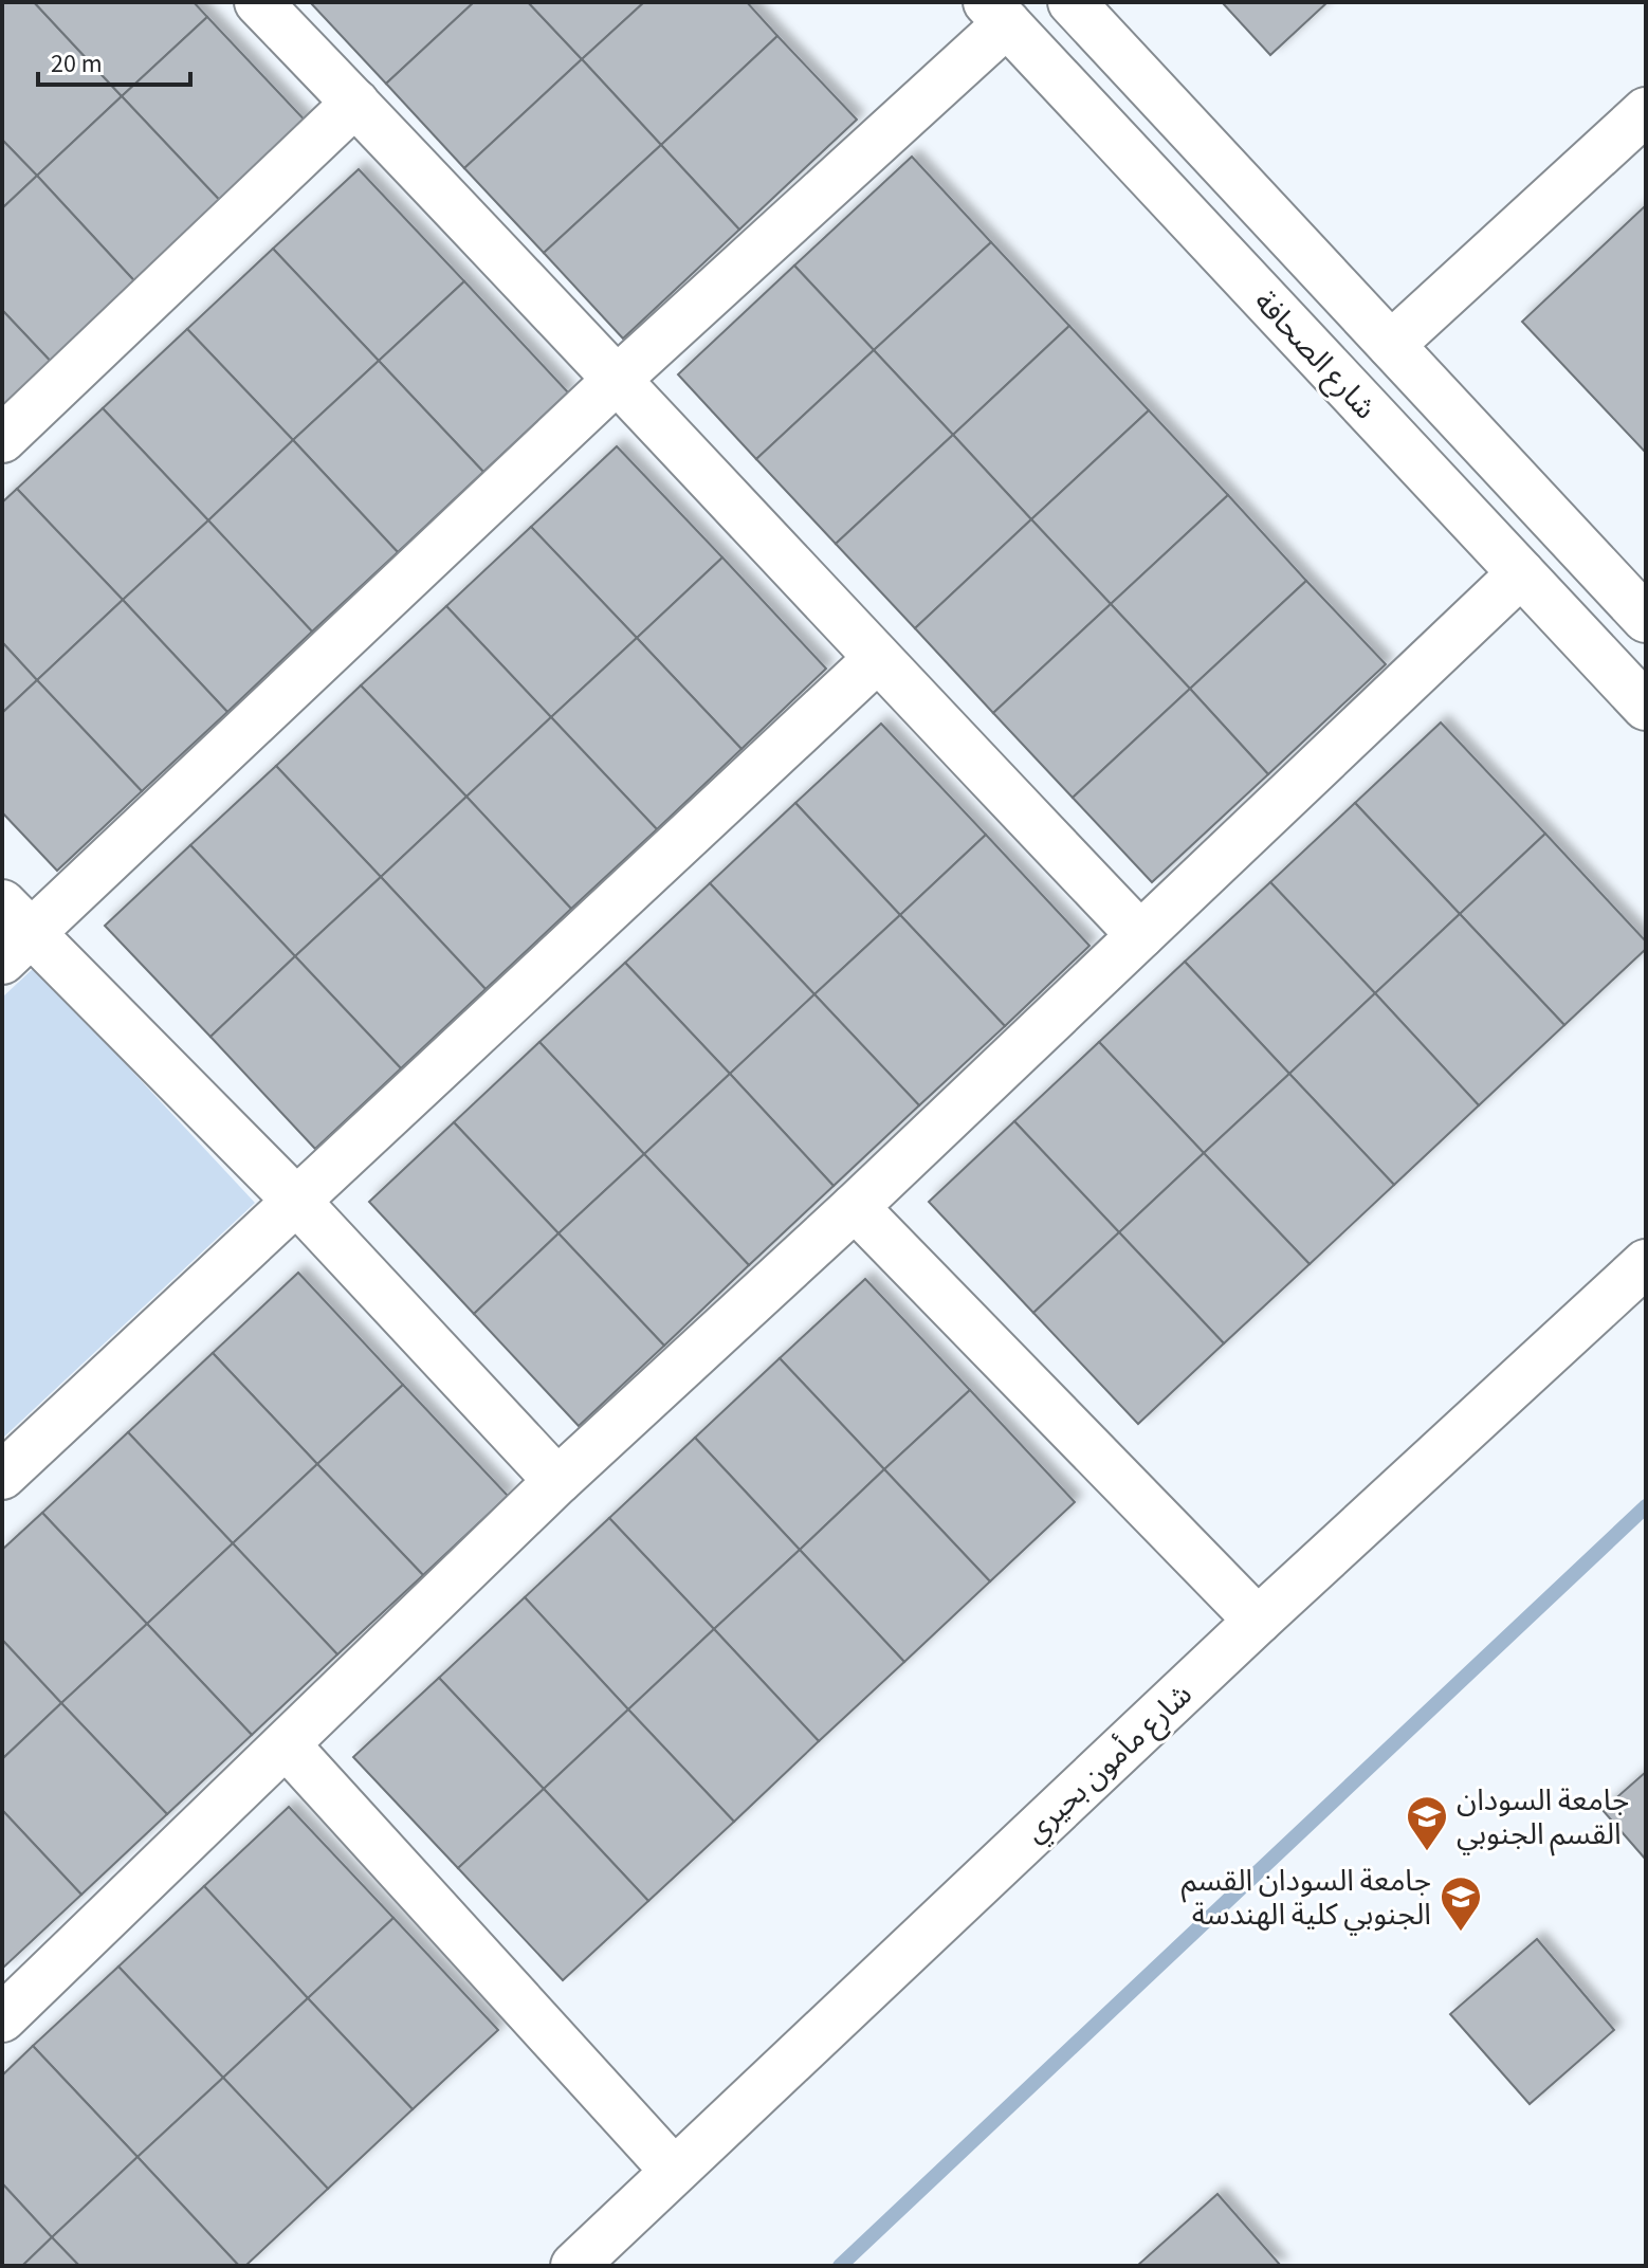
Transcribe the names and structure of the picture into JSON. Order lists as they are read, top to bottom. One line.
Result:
{"streets":{"street":["شارع الصحافة","شارع مأمون بحيري"]},"places":{"school or university":["جامعة السودان القسم الجنوبي","جامعة السودان القسم الجنوبي كلية الهندسة"]},"scale_bar":"20 m"}
